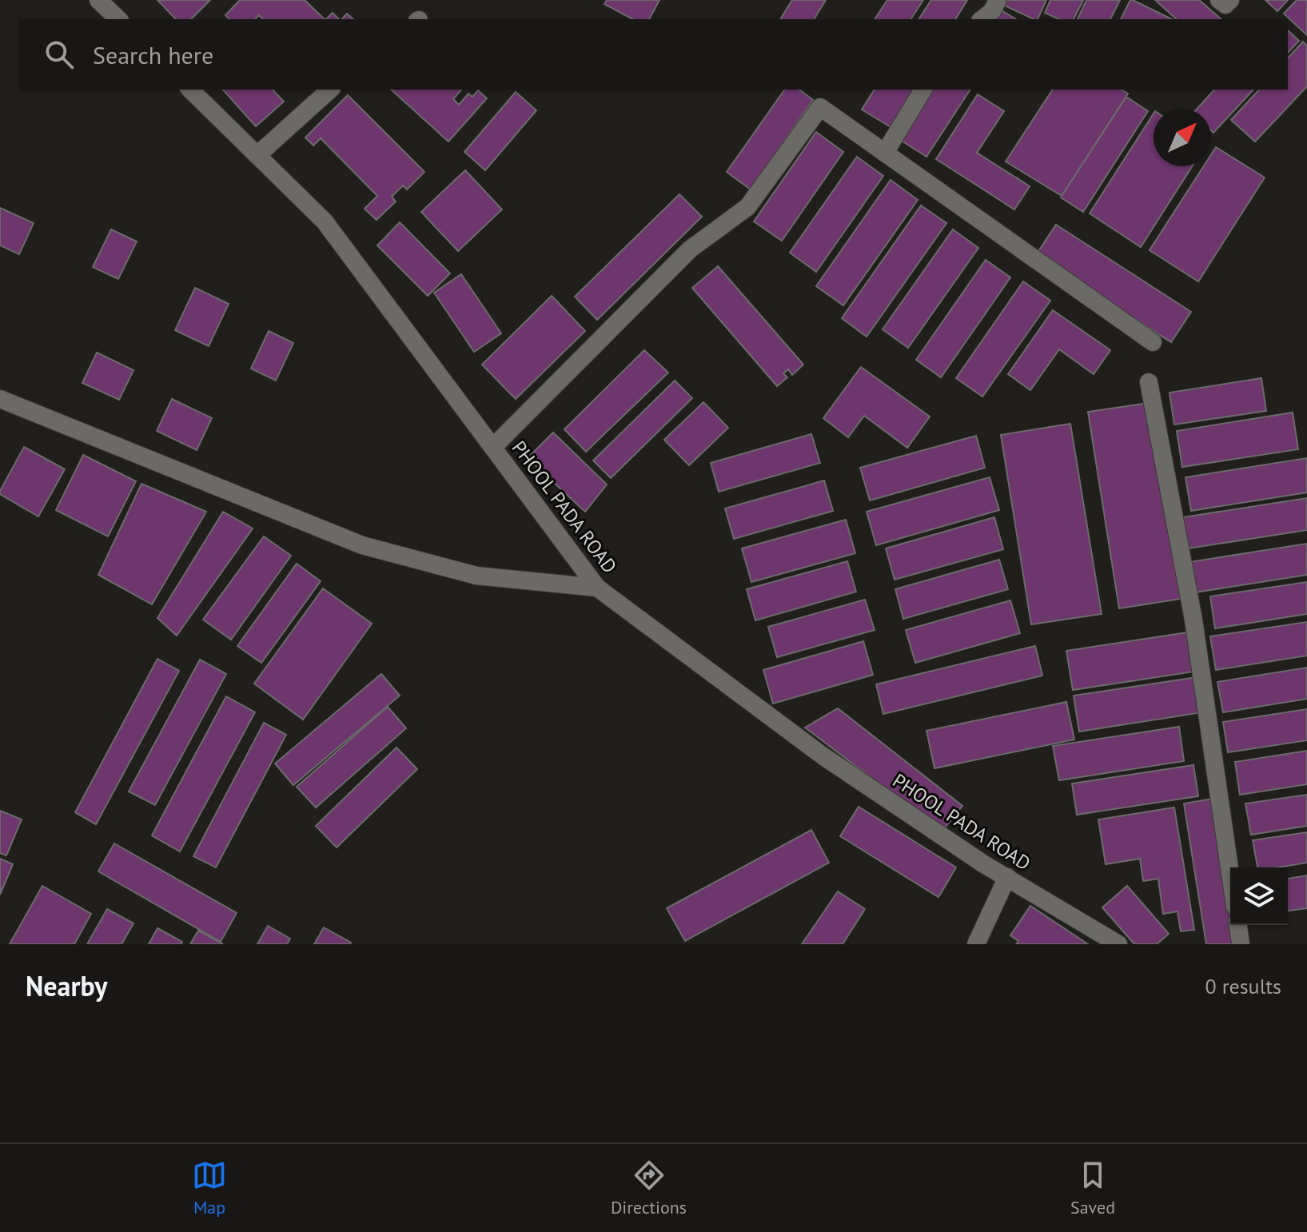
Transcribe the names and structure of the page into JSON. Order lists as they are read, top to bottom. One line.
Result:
{"streets":{"street":["PHOOL PADA ROAD"]},"north":"top right","page":{"search":"Search here","heading":["Nearby","0 results"],"nav":["Map","Directions","Saved"]}}
